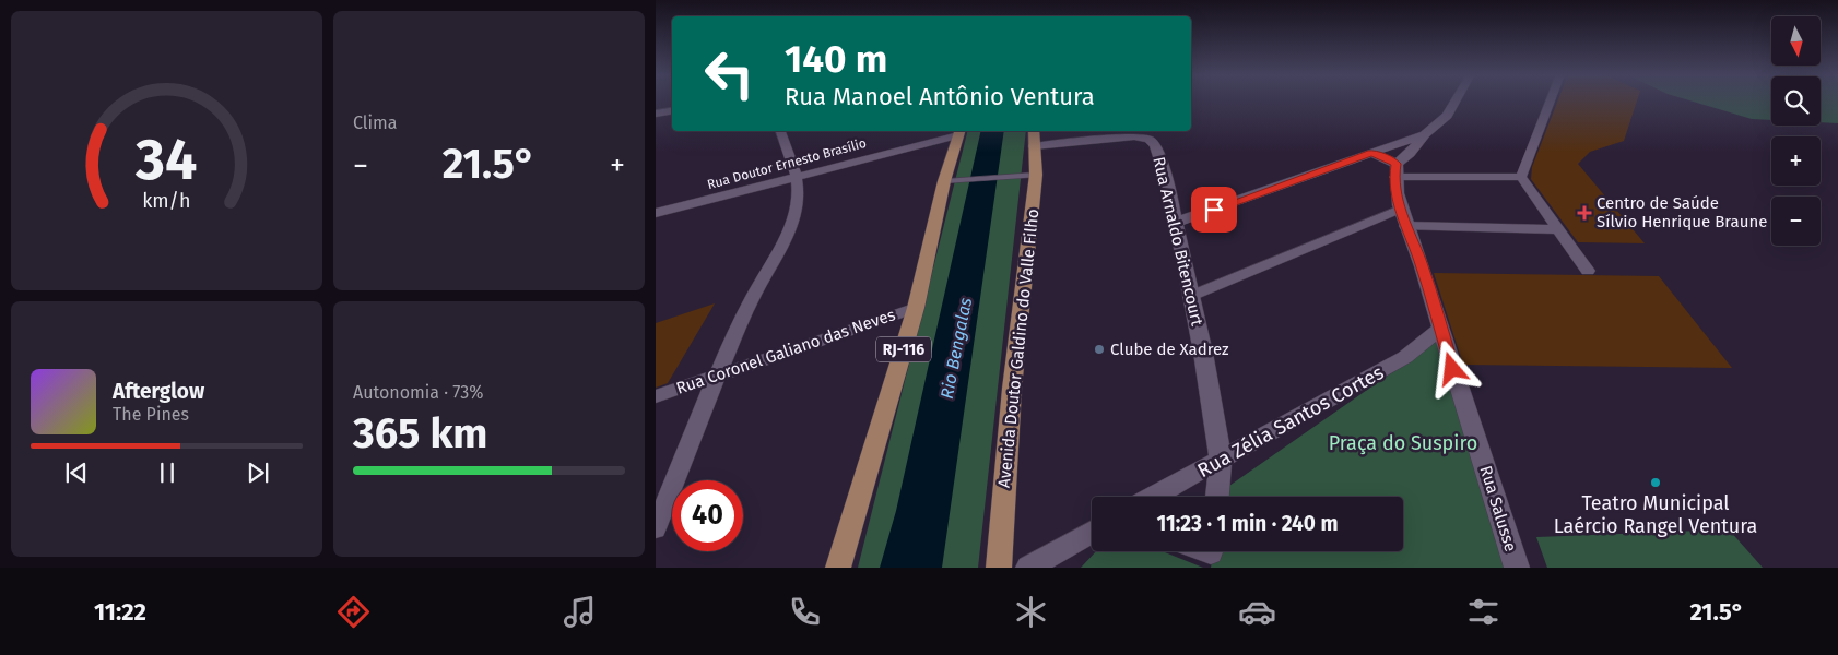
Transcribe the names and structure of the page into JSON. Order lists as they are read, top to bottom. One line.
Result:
{"streets":{"main road":["Avenida Doutor Galdino do Valle Filho","RJ-116"],"street":["Rua Doutor Ernesto Brasílio","Rua Arnaldo Bitencourt","Rua Coronel Galiano das Neves","Rua Zélia Santos Cortes","Rua Salusse"]},"crossings":[["Rua Doutor Ernesto Brasílio","RJ-116"],["Rua Arnaldo Bitencourt","Avenida Doutor Galdino do Valle Filho"],["Rua Arnaldo Bitencourt","Rua Zélia Santos Cortes"],["RJ-116","Rua Coronel Galiano das Neves"],["Rua Zélia Santos Cortes","Rua Salusse"]],"water":["Rio Bengalas"],"parks":["Praça do Suspiro"],"places":{"health":["Centro de Saúde Sílvio Henrique Braune"],"other":["Clube de Xadrez","Teatro Municipal Laércio Rangel Ventura"]},"north":"bottom","page":{"tile":["Clima",["Autonomia · 73%","365 km"]],"map_buttons":["+","−"],"turn":["140 m","Rua Manoel Antônio Ventura"],"heat":["−","21.5°","+"],"song":["Afterglow","The Pines"],"limit":"40","trip":"11:23 · 1 min · 240 m","tabs":["11:22","21.5°"],"gauge":["34","km/h"]}}
